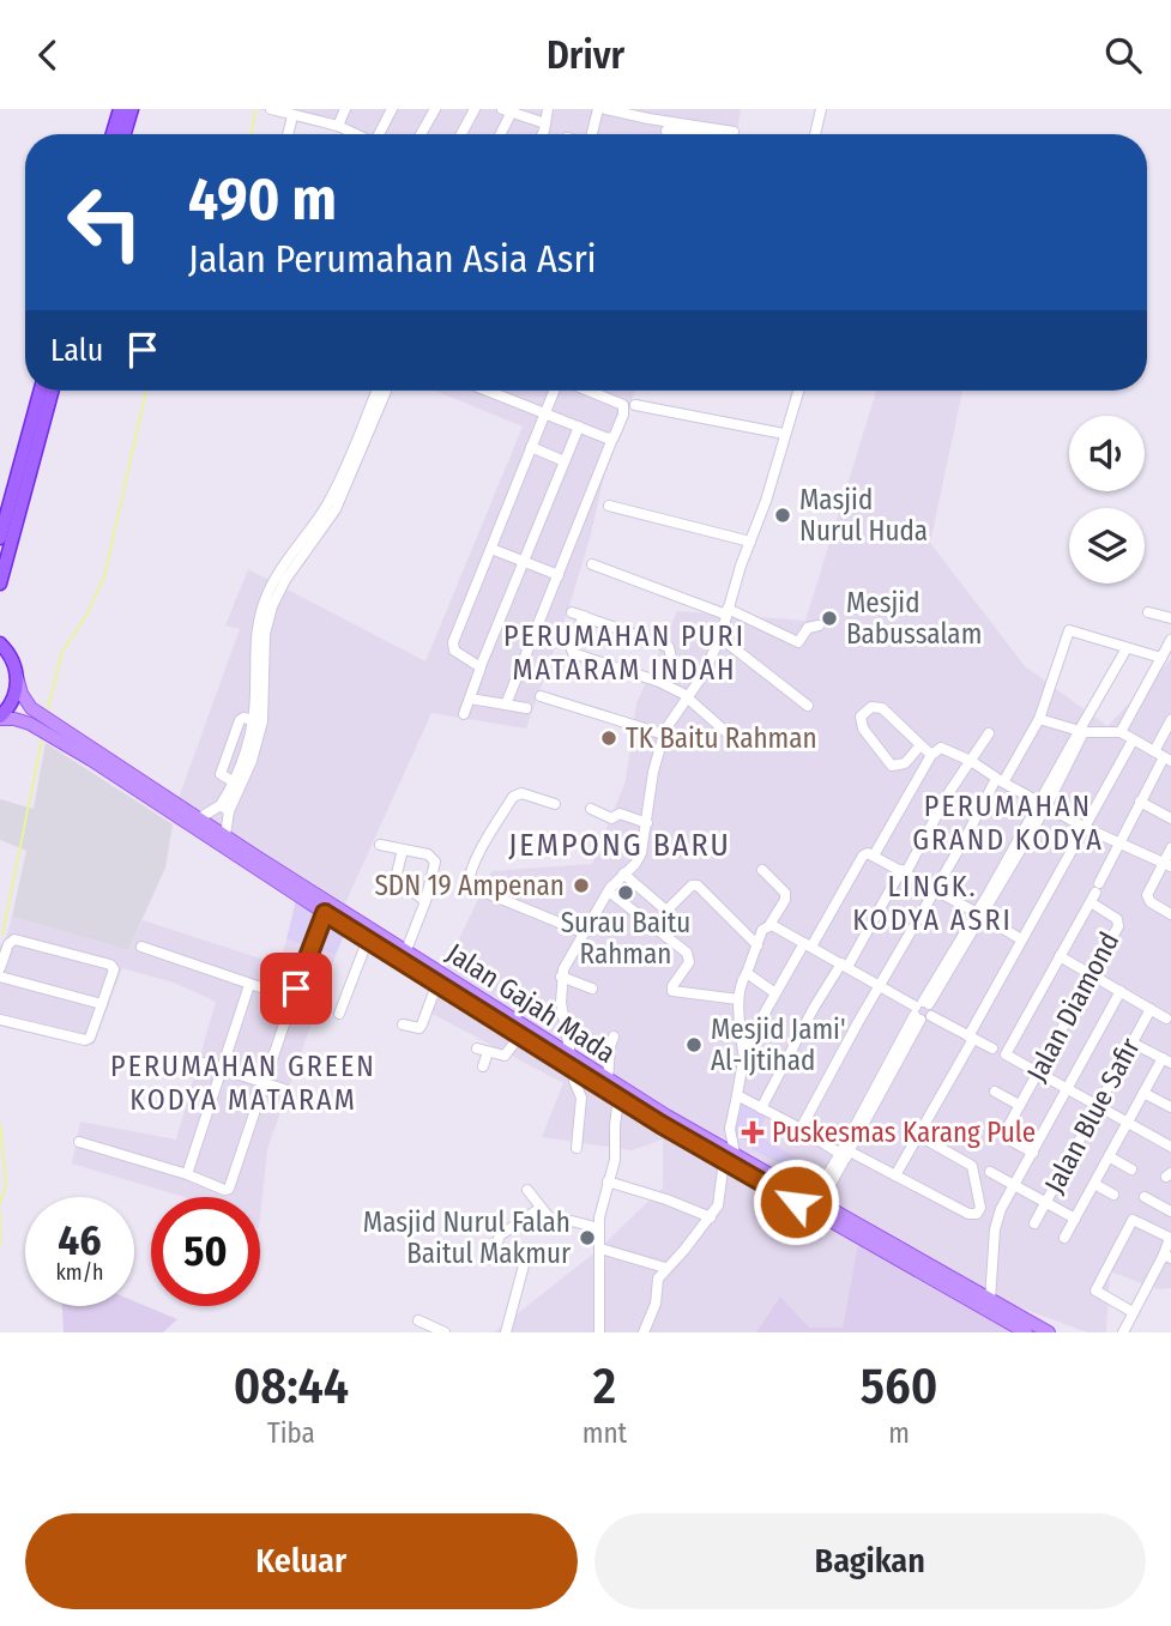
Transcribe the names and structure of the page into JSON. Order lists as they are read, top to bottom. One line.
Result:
{"streets":{"main road":["Jalan Gajah Mada"],"street":["Jalan Diamond","Jalan Blue Safir"]},"districts":["PERUMAHAN PURI MATARAM INDAH","PERUMAHAN GRAND KODYA","JEMPONG BARU","LINGK. KODYA ASRI","PERUMAHAN GREEN KODYA MATARAM"],"places":{"other":["Masjid Nurul Huda","Mesjid Babussalam","TK Baitu Rahman","SDN 19 Ampenan","Surau Baitu Rahman","Mesjid Jami' Al-Ijtihad","Masjid Nurul Falah Baitul Makmur"],"health":["Puskesmas Karang Pule"]},"page":{"header":"Drivr","turn":["490 m","Jalan Perumahan Asia Asri"],"then":"Lalu","speed":"46 km/h","limit":"50","eta":["08:44","Tiba","2","mnt","560","m"],"buttons":["Keluar","Bagikan"]}}
